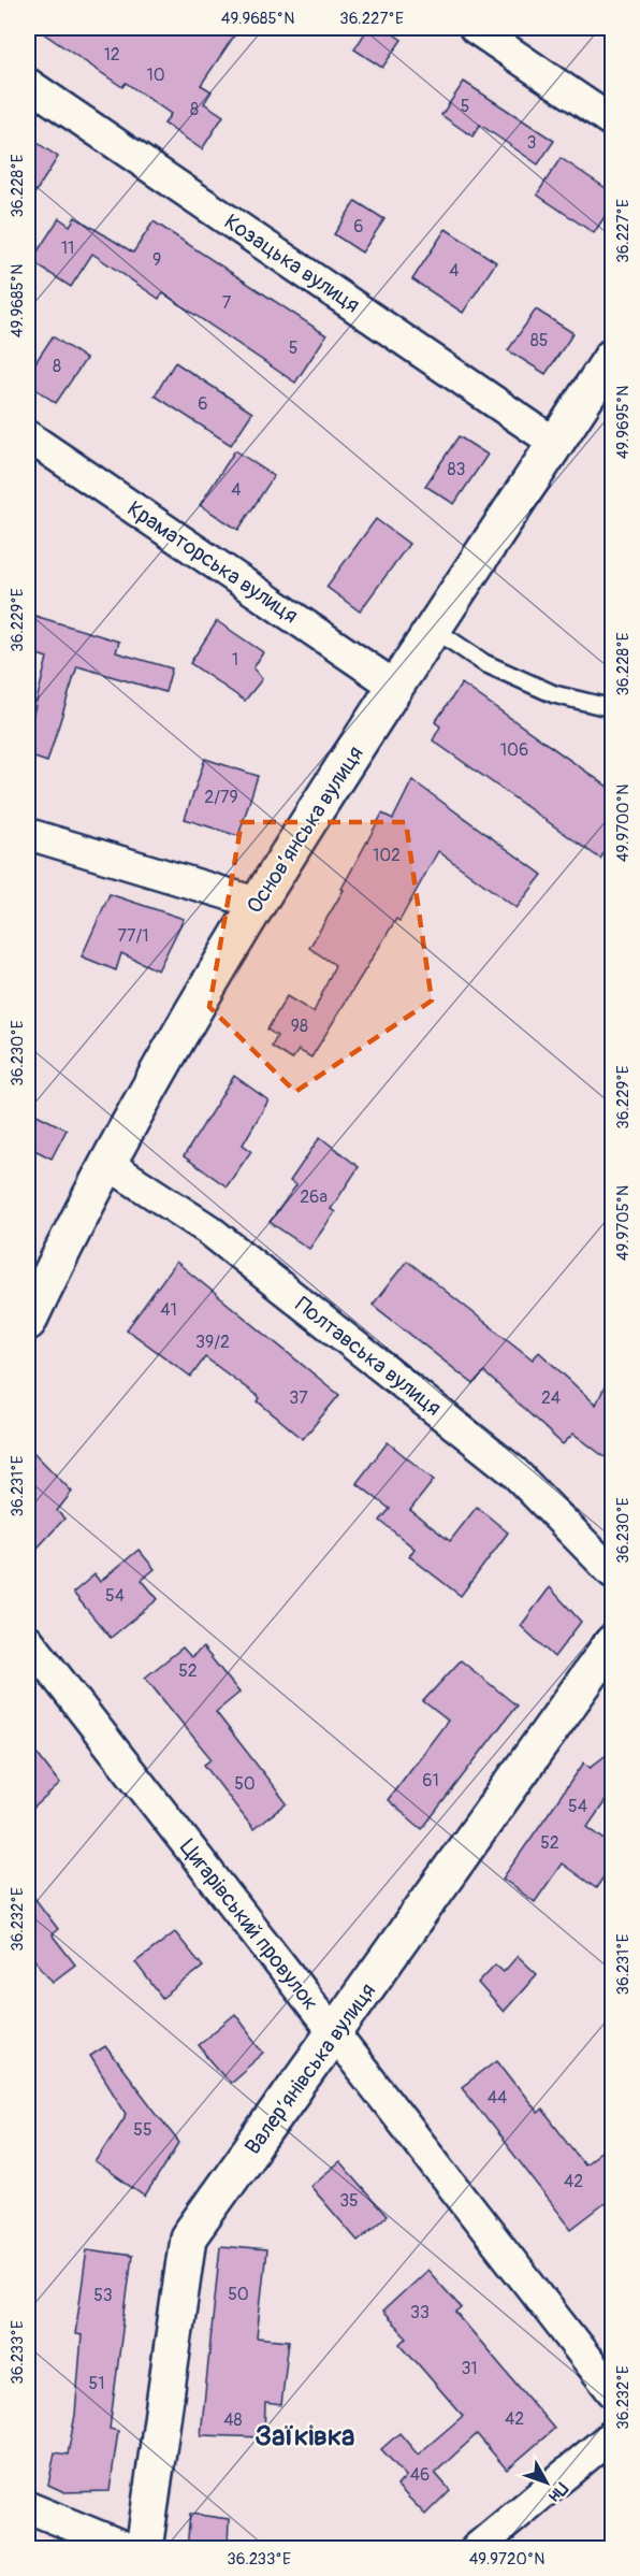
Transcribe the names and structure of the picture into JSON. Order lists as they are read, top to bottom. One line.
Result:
{"streets":{"street":["Козацька вулиця","Краматорська вулиця","Основ’янська вулиця","Полтавська вулиця","Цигарівський провулок","Валер’янівська вулиця"]},"crossings":[["Козацька вулиця","Основ’янська вулиця"],["Краматорська вулиця","Основ’янська вулиця"],["Основ’янська вулиця","Полтавська вулиця"],["Цигарівський провулок","Валер’янівська вулиця"]],"districts":["Заїківка"],"house_numbers":["12","10","5","8","3","6","11","9","4","7","85","5","8","6","83","4","1","106","2/79","102","77/1","98","26а","41","39/2","37","24","54","52","61","50","54","52","44","55","42","35","50","53","33","31","51","42","48","46"],"north":"bottom right","coordinates":["49.9685°N","36.227°E","36.228°E","49.9695°N","36.229°E","49.9700°N","36.230°E","49.9705°N","36.231°E","36.232°E","36.233°E","49.9720°N"]}
